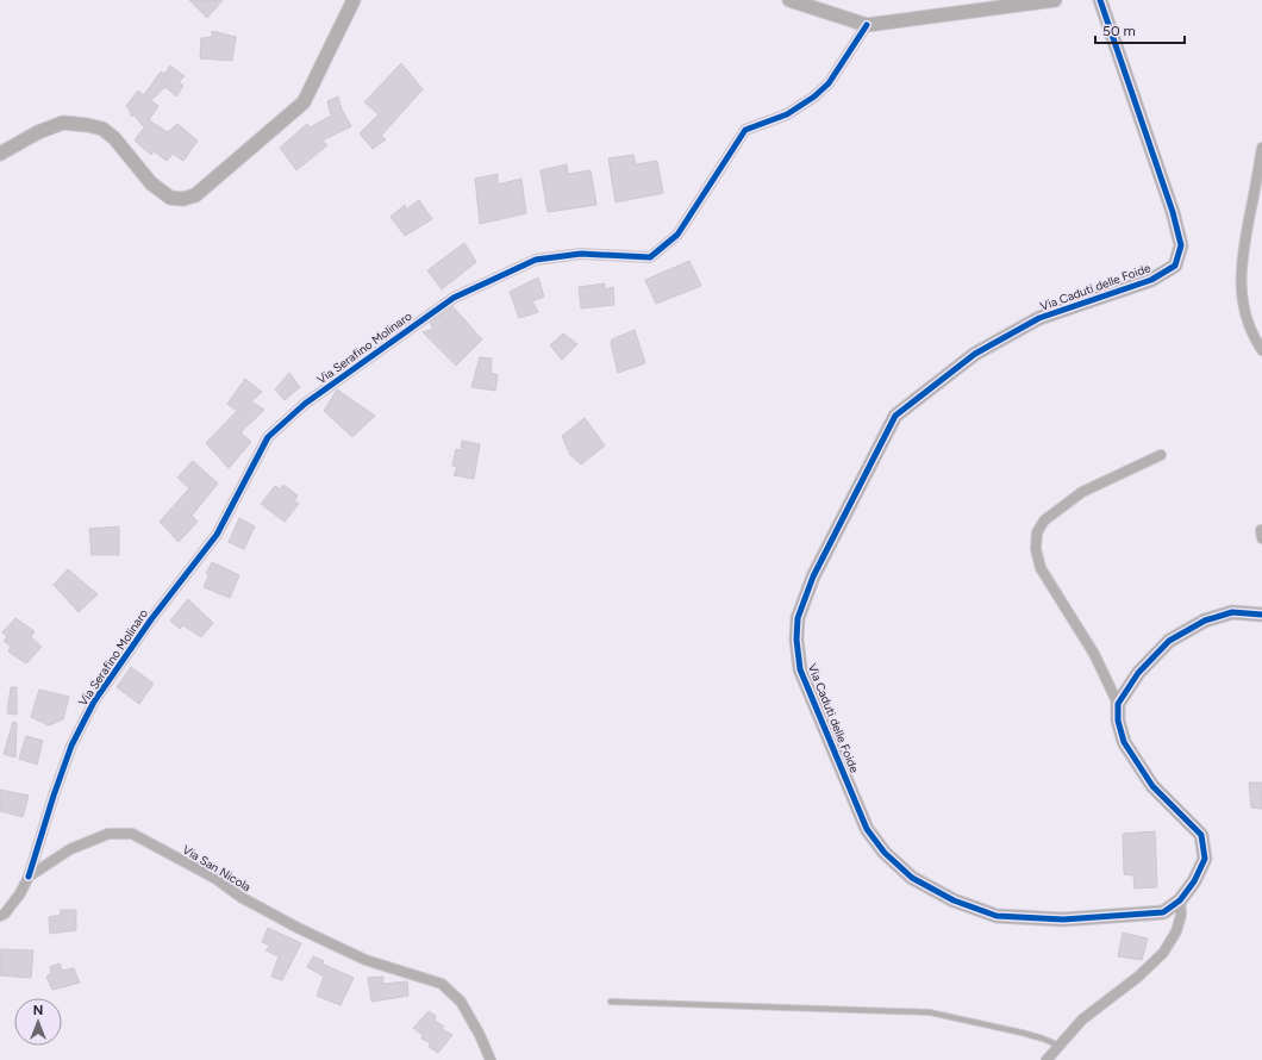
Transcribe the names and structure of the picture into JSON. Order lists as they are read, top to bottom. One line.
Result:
{"streets":{"street":["Via Caduti delle Foide","Via Serafino Molinaro","Via San Nicola"]},"crossings":[["Via Serafino Molinaro","Via San Nicola"]],"scale_bar":"50 m","north":"top"}
